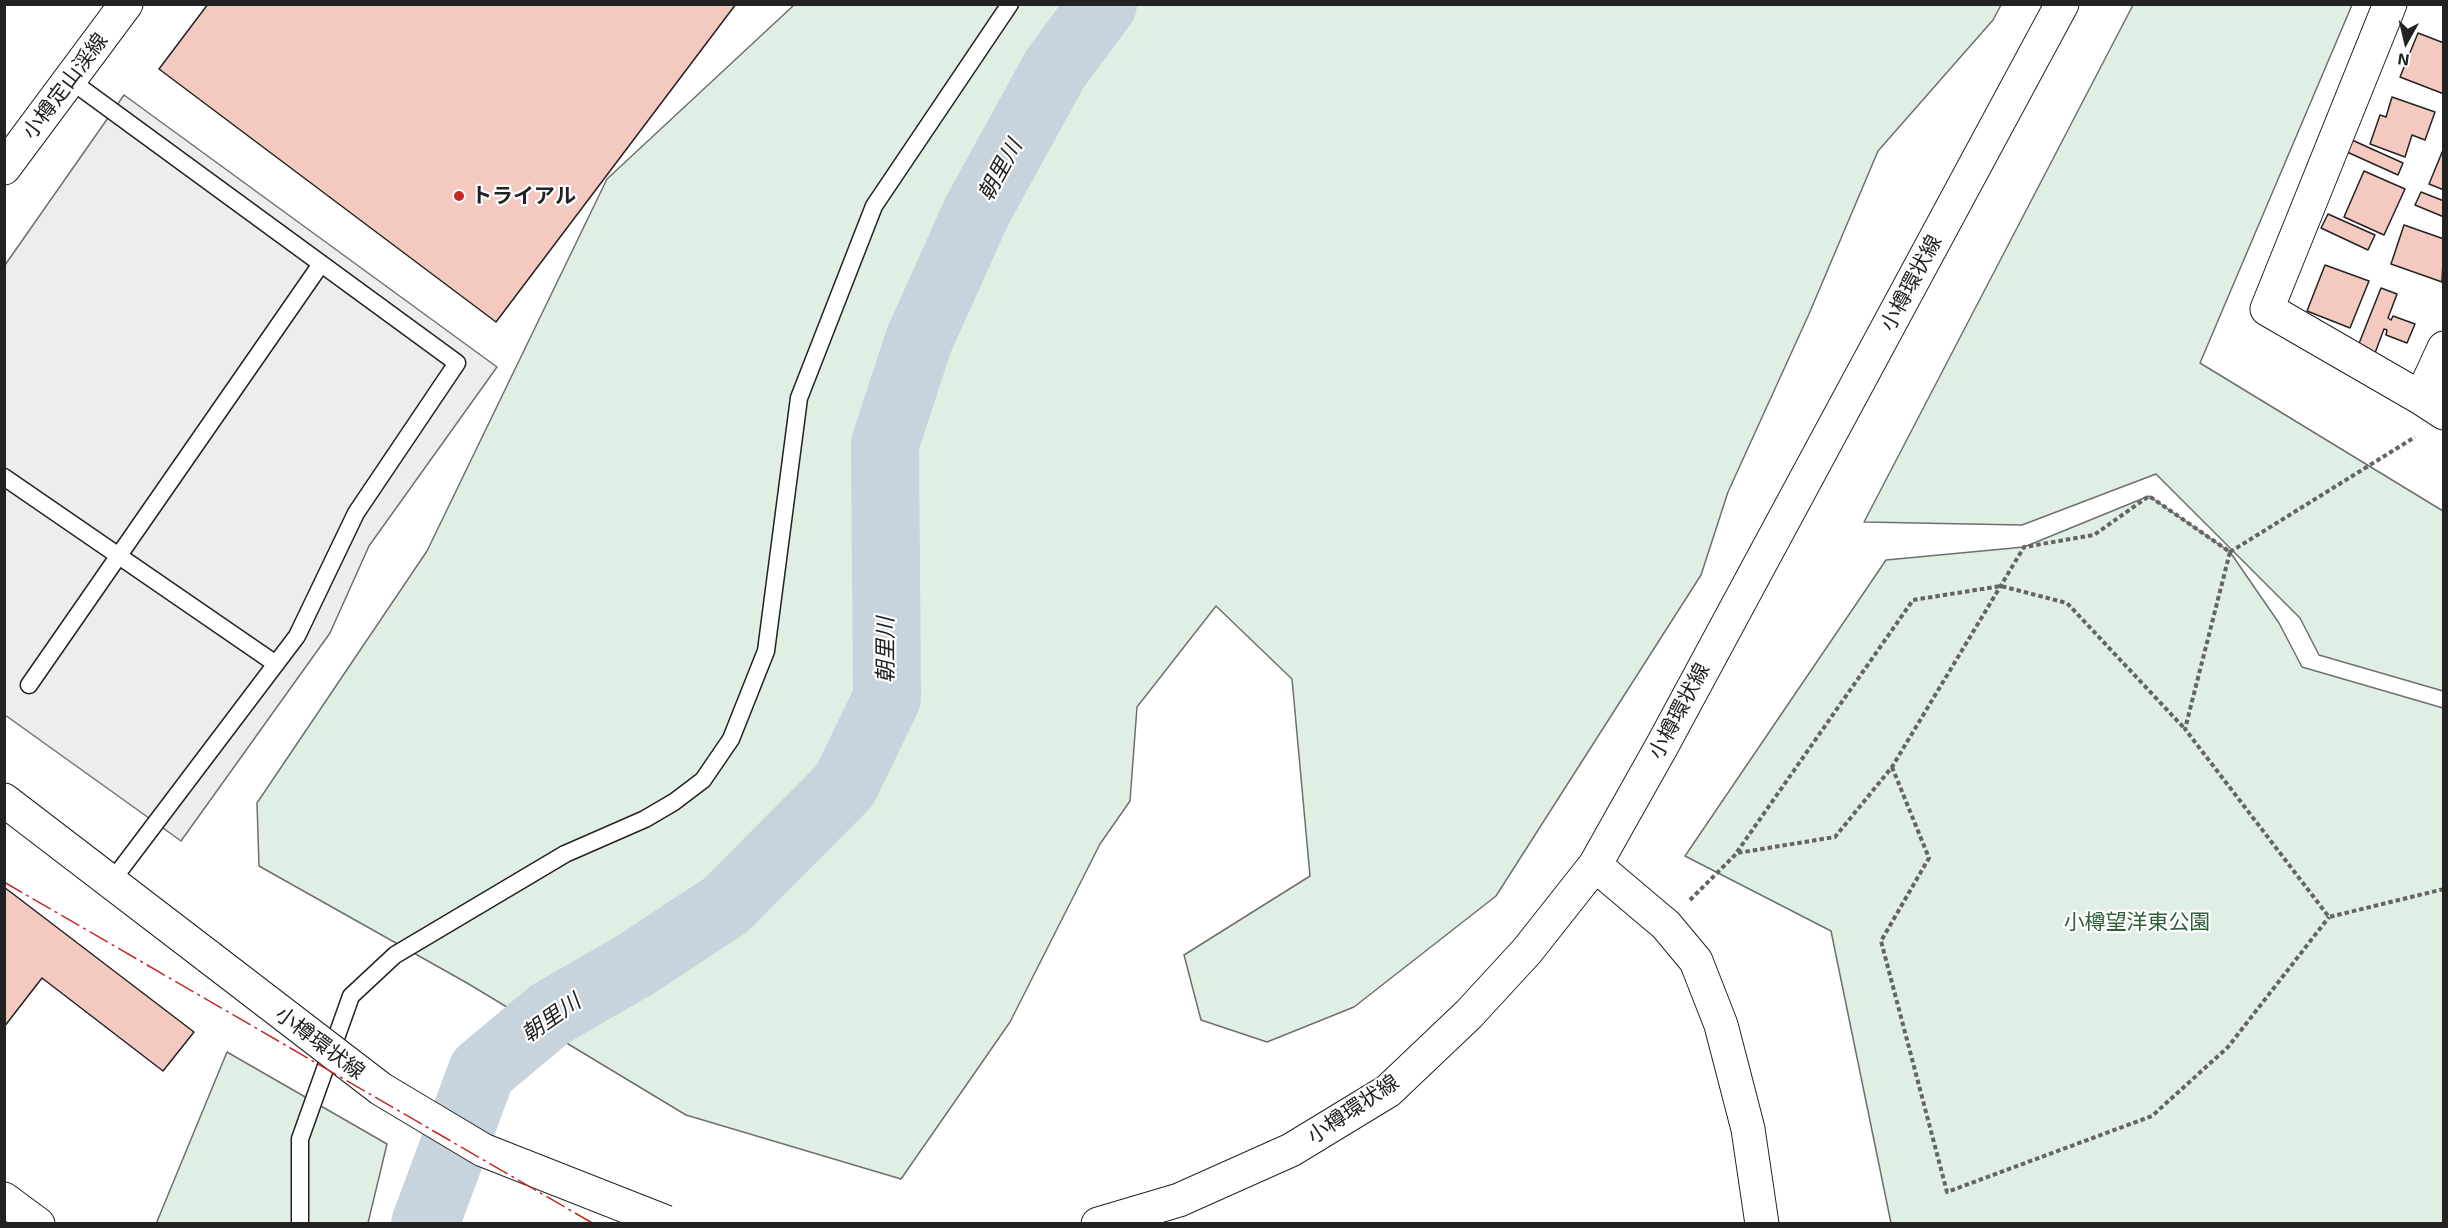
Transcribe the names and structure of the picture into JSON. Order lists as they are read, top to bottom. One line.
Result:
{"streets":{"main road":["小樽定山渓線","小樽環状線"]},"water":["朝里川"],"parks":["小樽望洋東公園"],"places":["トライアル"],"north":"bottom"}
